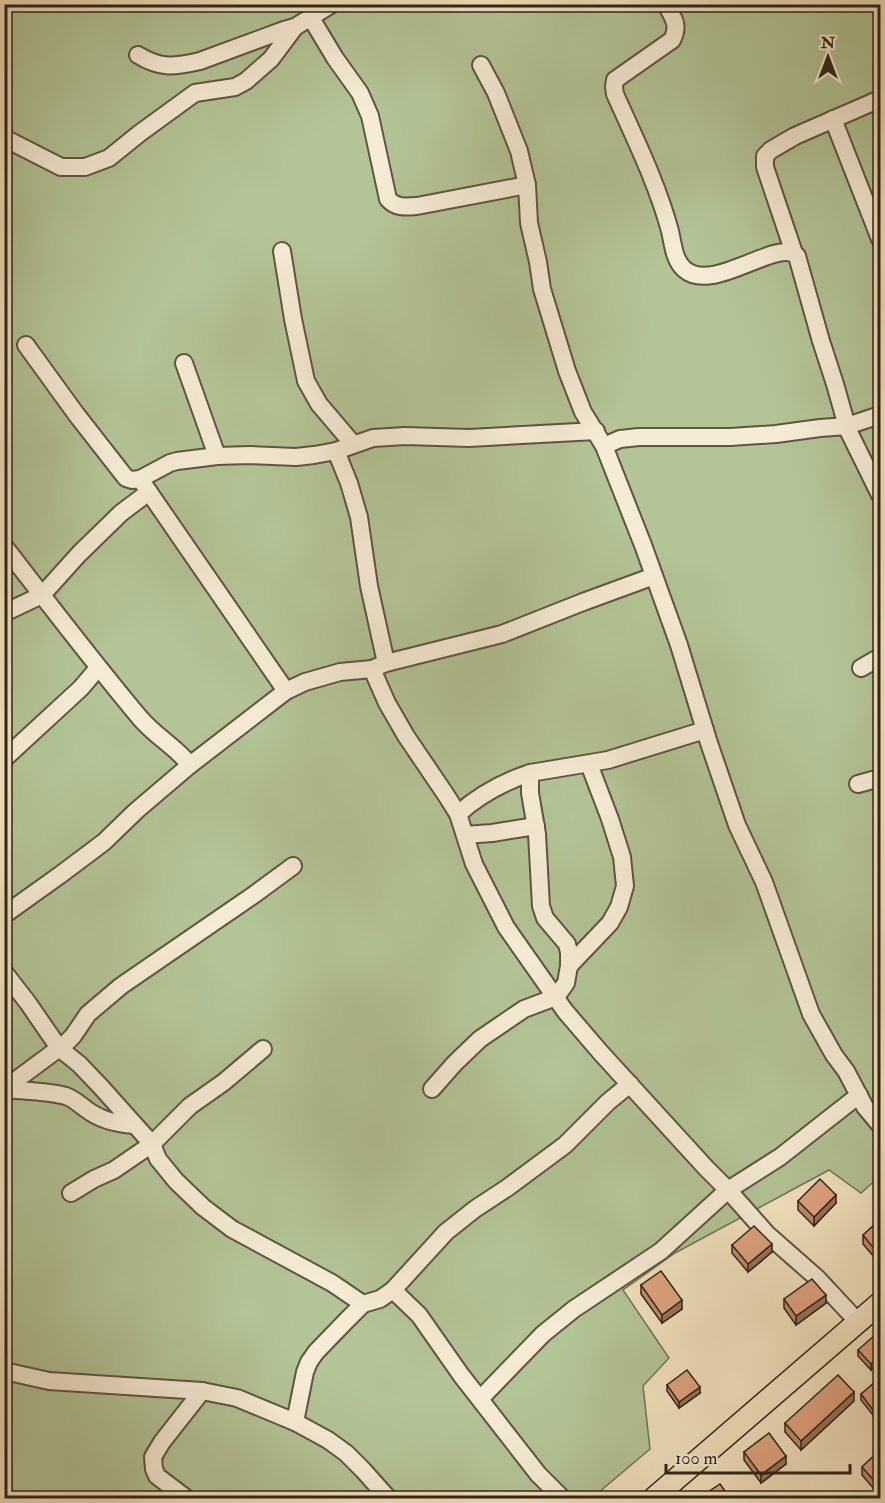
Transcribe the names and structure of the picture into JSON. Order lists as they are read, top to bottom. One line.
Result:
{"scale_bar":"100 m","north":"top"}
